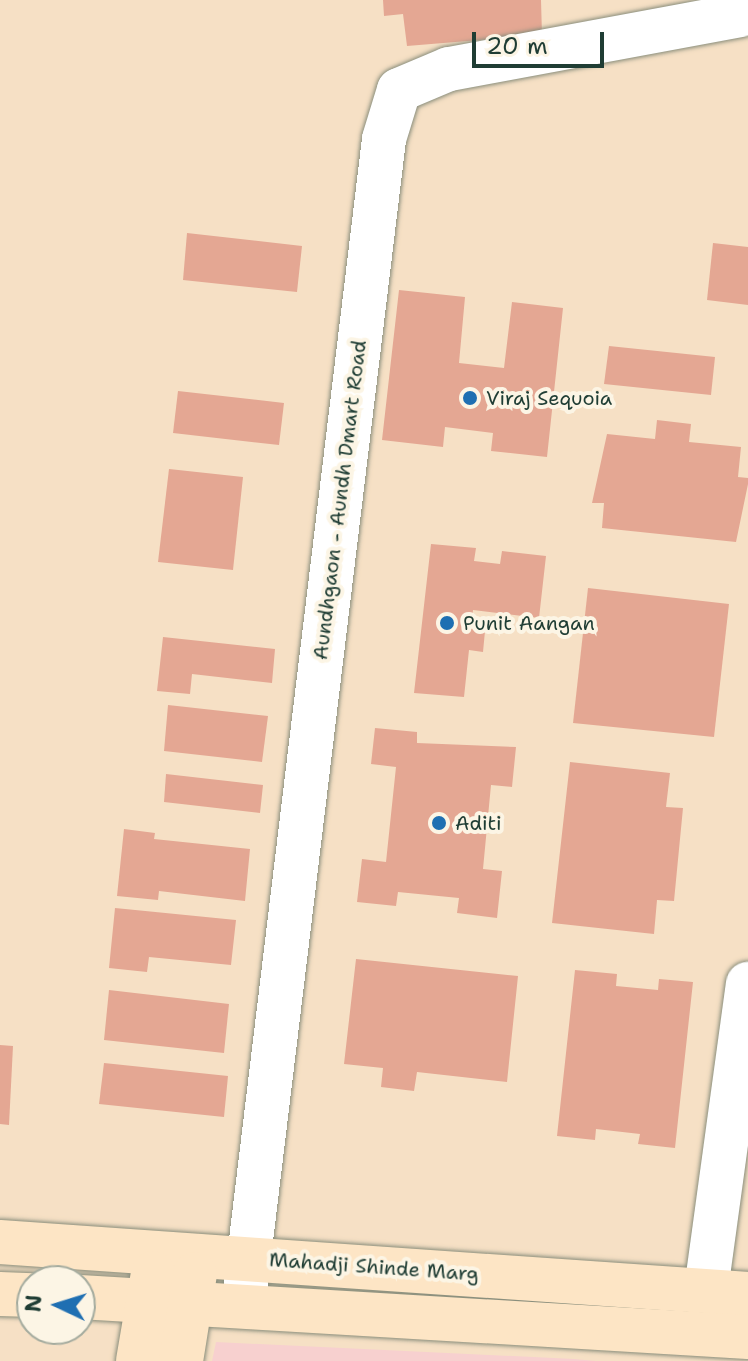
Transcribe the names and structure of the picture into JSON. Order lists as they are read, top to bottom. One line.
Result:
{"streets":{"main road":["Mahadji Shinde Marg"],"street":["Aundhgaon - Aundh Dmart Road"]},"crossings":[["Aundhgaon - Aundh Dmart Road","Mahadji Shinde Marg"]],"places":["Viraj Sequoia","Punit Aangan","Aditi"],"scale_bar":"20 m","north":"left"}
